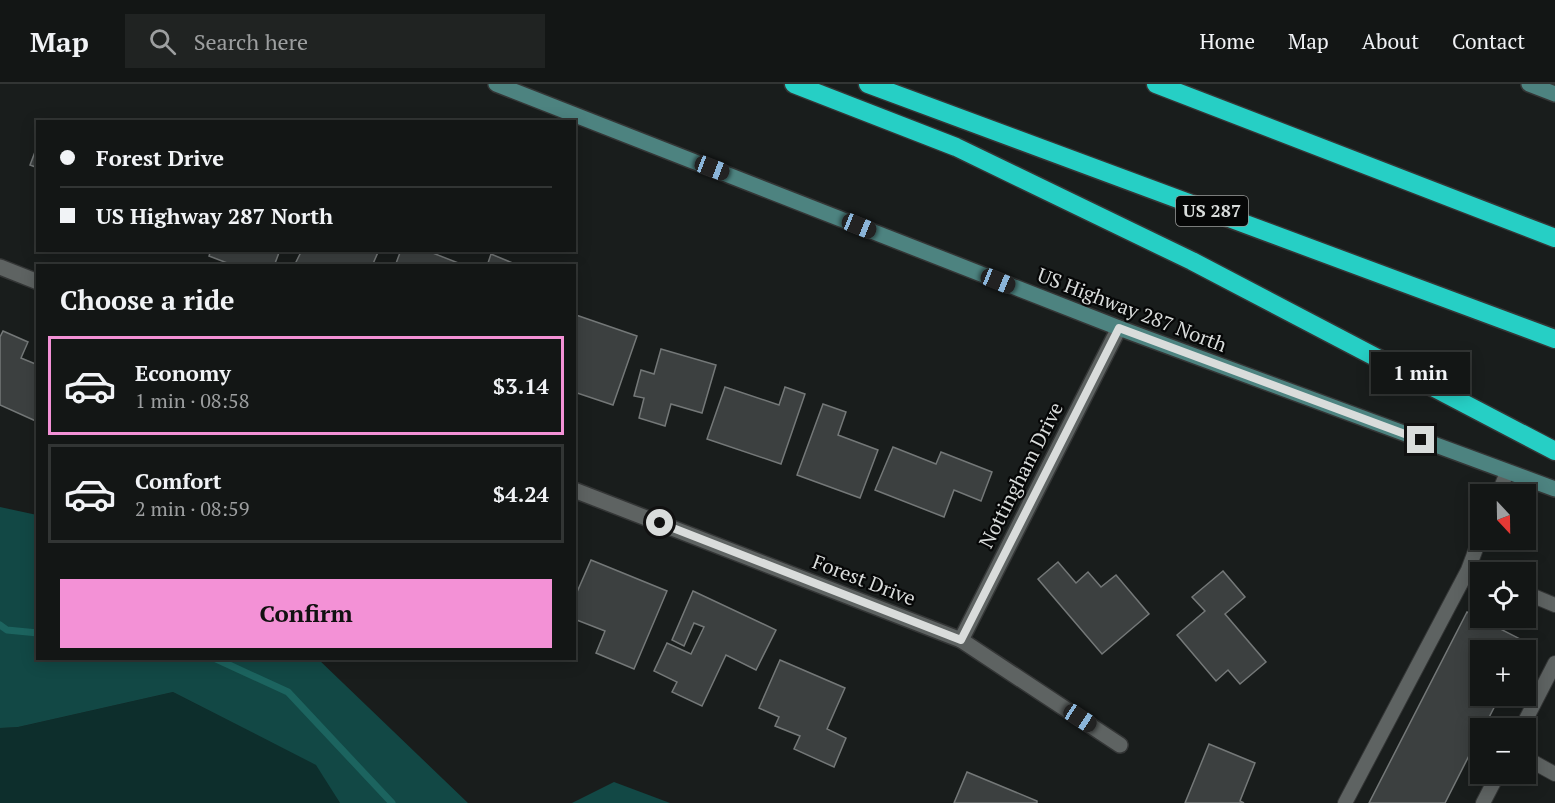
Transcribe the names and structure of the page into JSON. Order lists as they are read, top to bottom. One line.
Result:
{"streets":{"highway":["US 287"],"main road":["US Highway 287 North"],"street":["Nottingham Drive","Forest Drive"]},"crossings":[["US Highway 287 North","Nottingham Drive"],["Nottingham Drive","Forest Drive"]],"north":"bottom","page":{"header":"Map","search":"Search here","nav":["Home","Map","About","Contact"],"banner":["Forest Drive","US Highway 287 North"],"heading":"Choose a ride","list":[{"name":"Economy","note":"1 min · 08:58","value":"$3.14"},{"name":"Comfort","note":"2 min · 08:59","value":"$4.24"}],"bubble":"1 min","map_buttons":["+","−"],"buttons":"Confirm"}}
